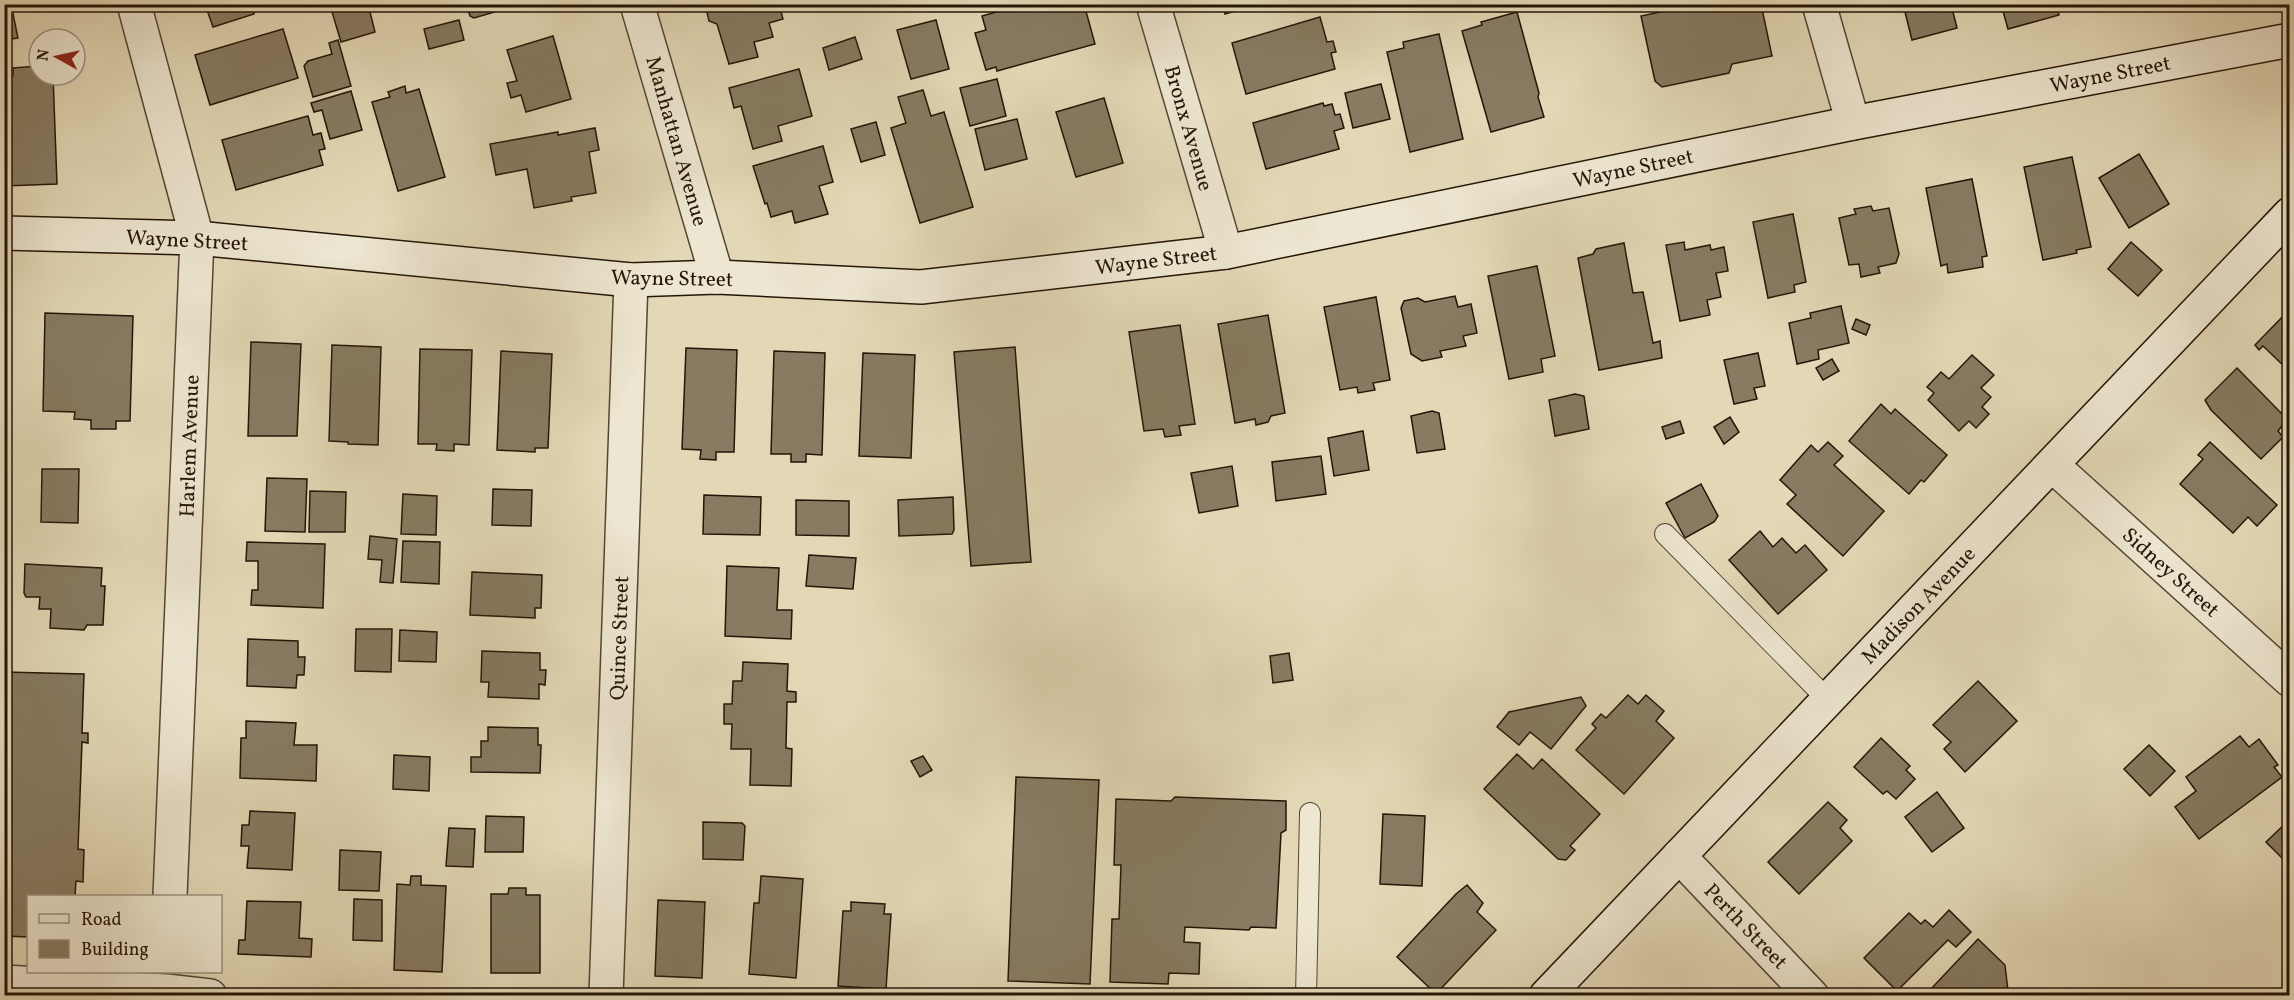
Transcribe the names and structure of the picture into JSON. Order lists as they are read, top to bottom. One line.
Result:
{"streets":{"street":["Wayne Street","Bronx Avenue","Manhattan Avenue","Harlem Avenue","Sidney Street","Madison Avenue","Quince Street","Perth Street"]},"crossings":[["Wayne Street","Bronx Avenue"],["Wayne Street","Manhattan Avenue"],["Wayne Street","Harlem Avenue"],["Wayne Street","Quince Street"],["Sidney Street","Madison Avenue"],["Madison Avenue","Perth Street"]],"legend":["Road","Building"],"north":"left"}
